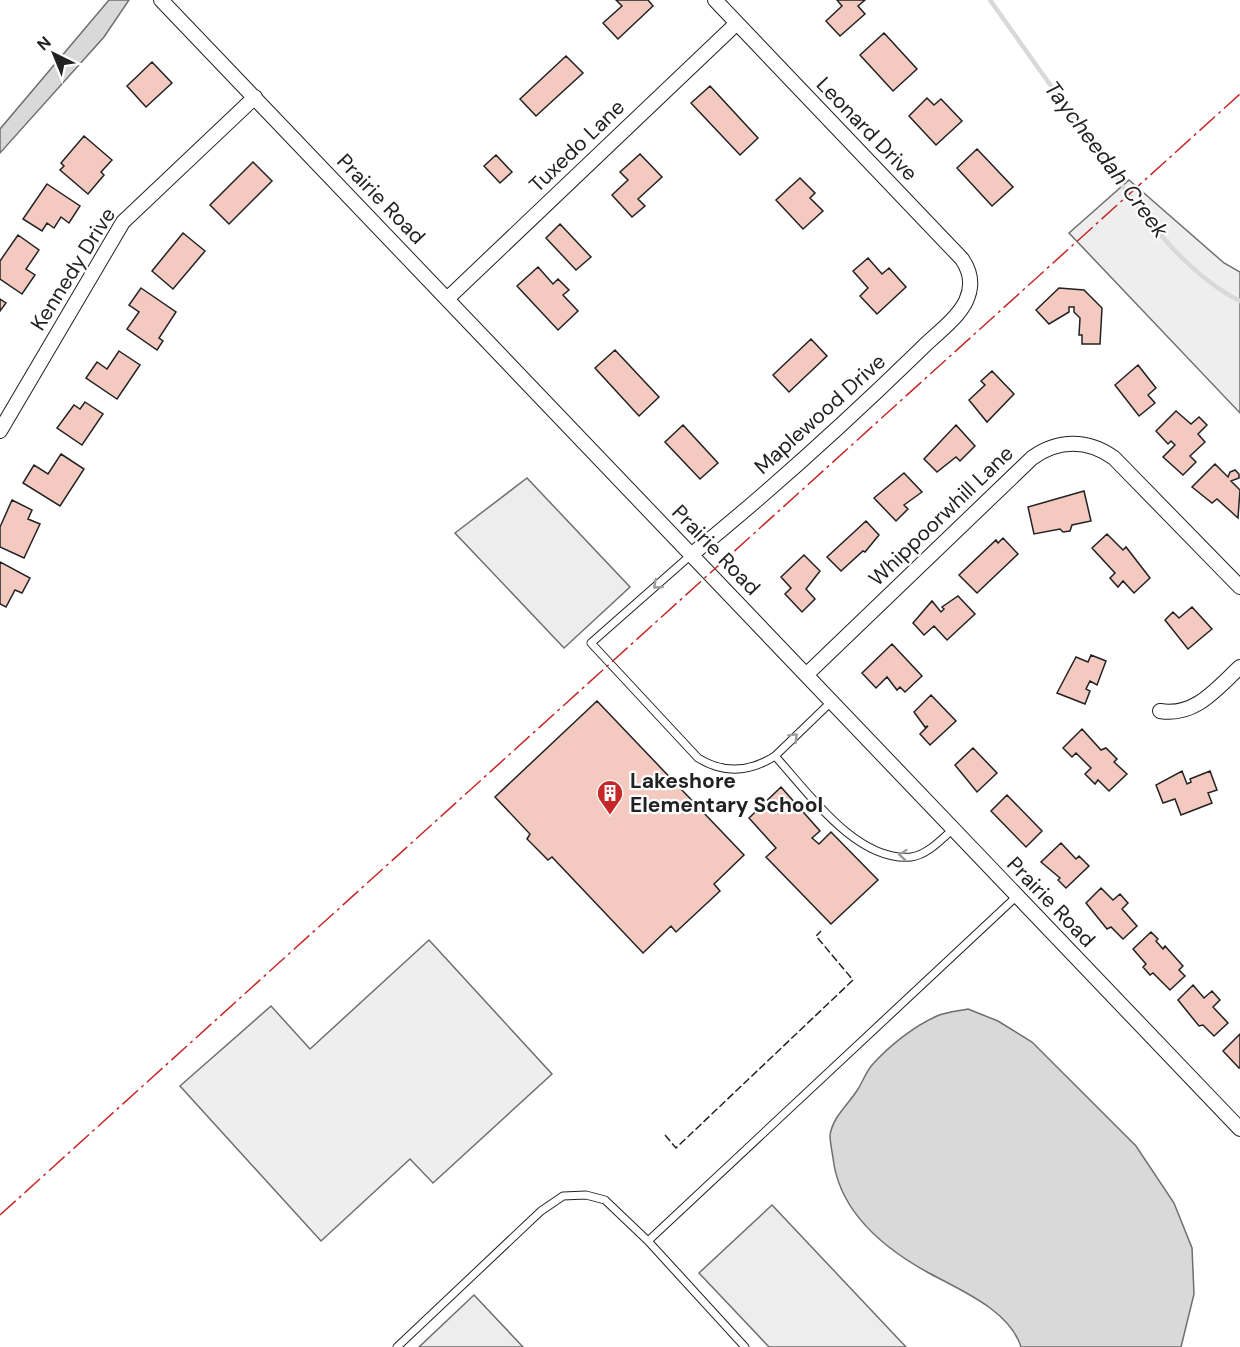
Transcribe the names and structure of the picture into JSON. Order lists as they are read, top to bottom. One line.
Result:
{"streets":{"street":["Leonard Drive","Tuxedo Lane","Prairie Road","Kennedy Drive","Maplewood Drive","Whippoorwhill Lane"]},"crossings":[["Leonard Drive","Tuxedo Lane"],["Leonard Drive","Maplewood Drive"],["Tuxedo Lane","Prairie Road"],["Prairie Road","Kennedy Drive"],["Prairie Road","Maplewood Drive"],["Prairie Road","Whippoorwhill Lane"]],"water":["Taycheedah Creek"],"places":{"building":["Lakeshore Elementary School"]},"north":"top left"}
